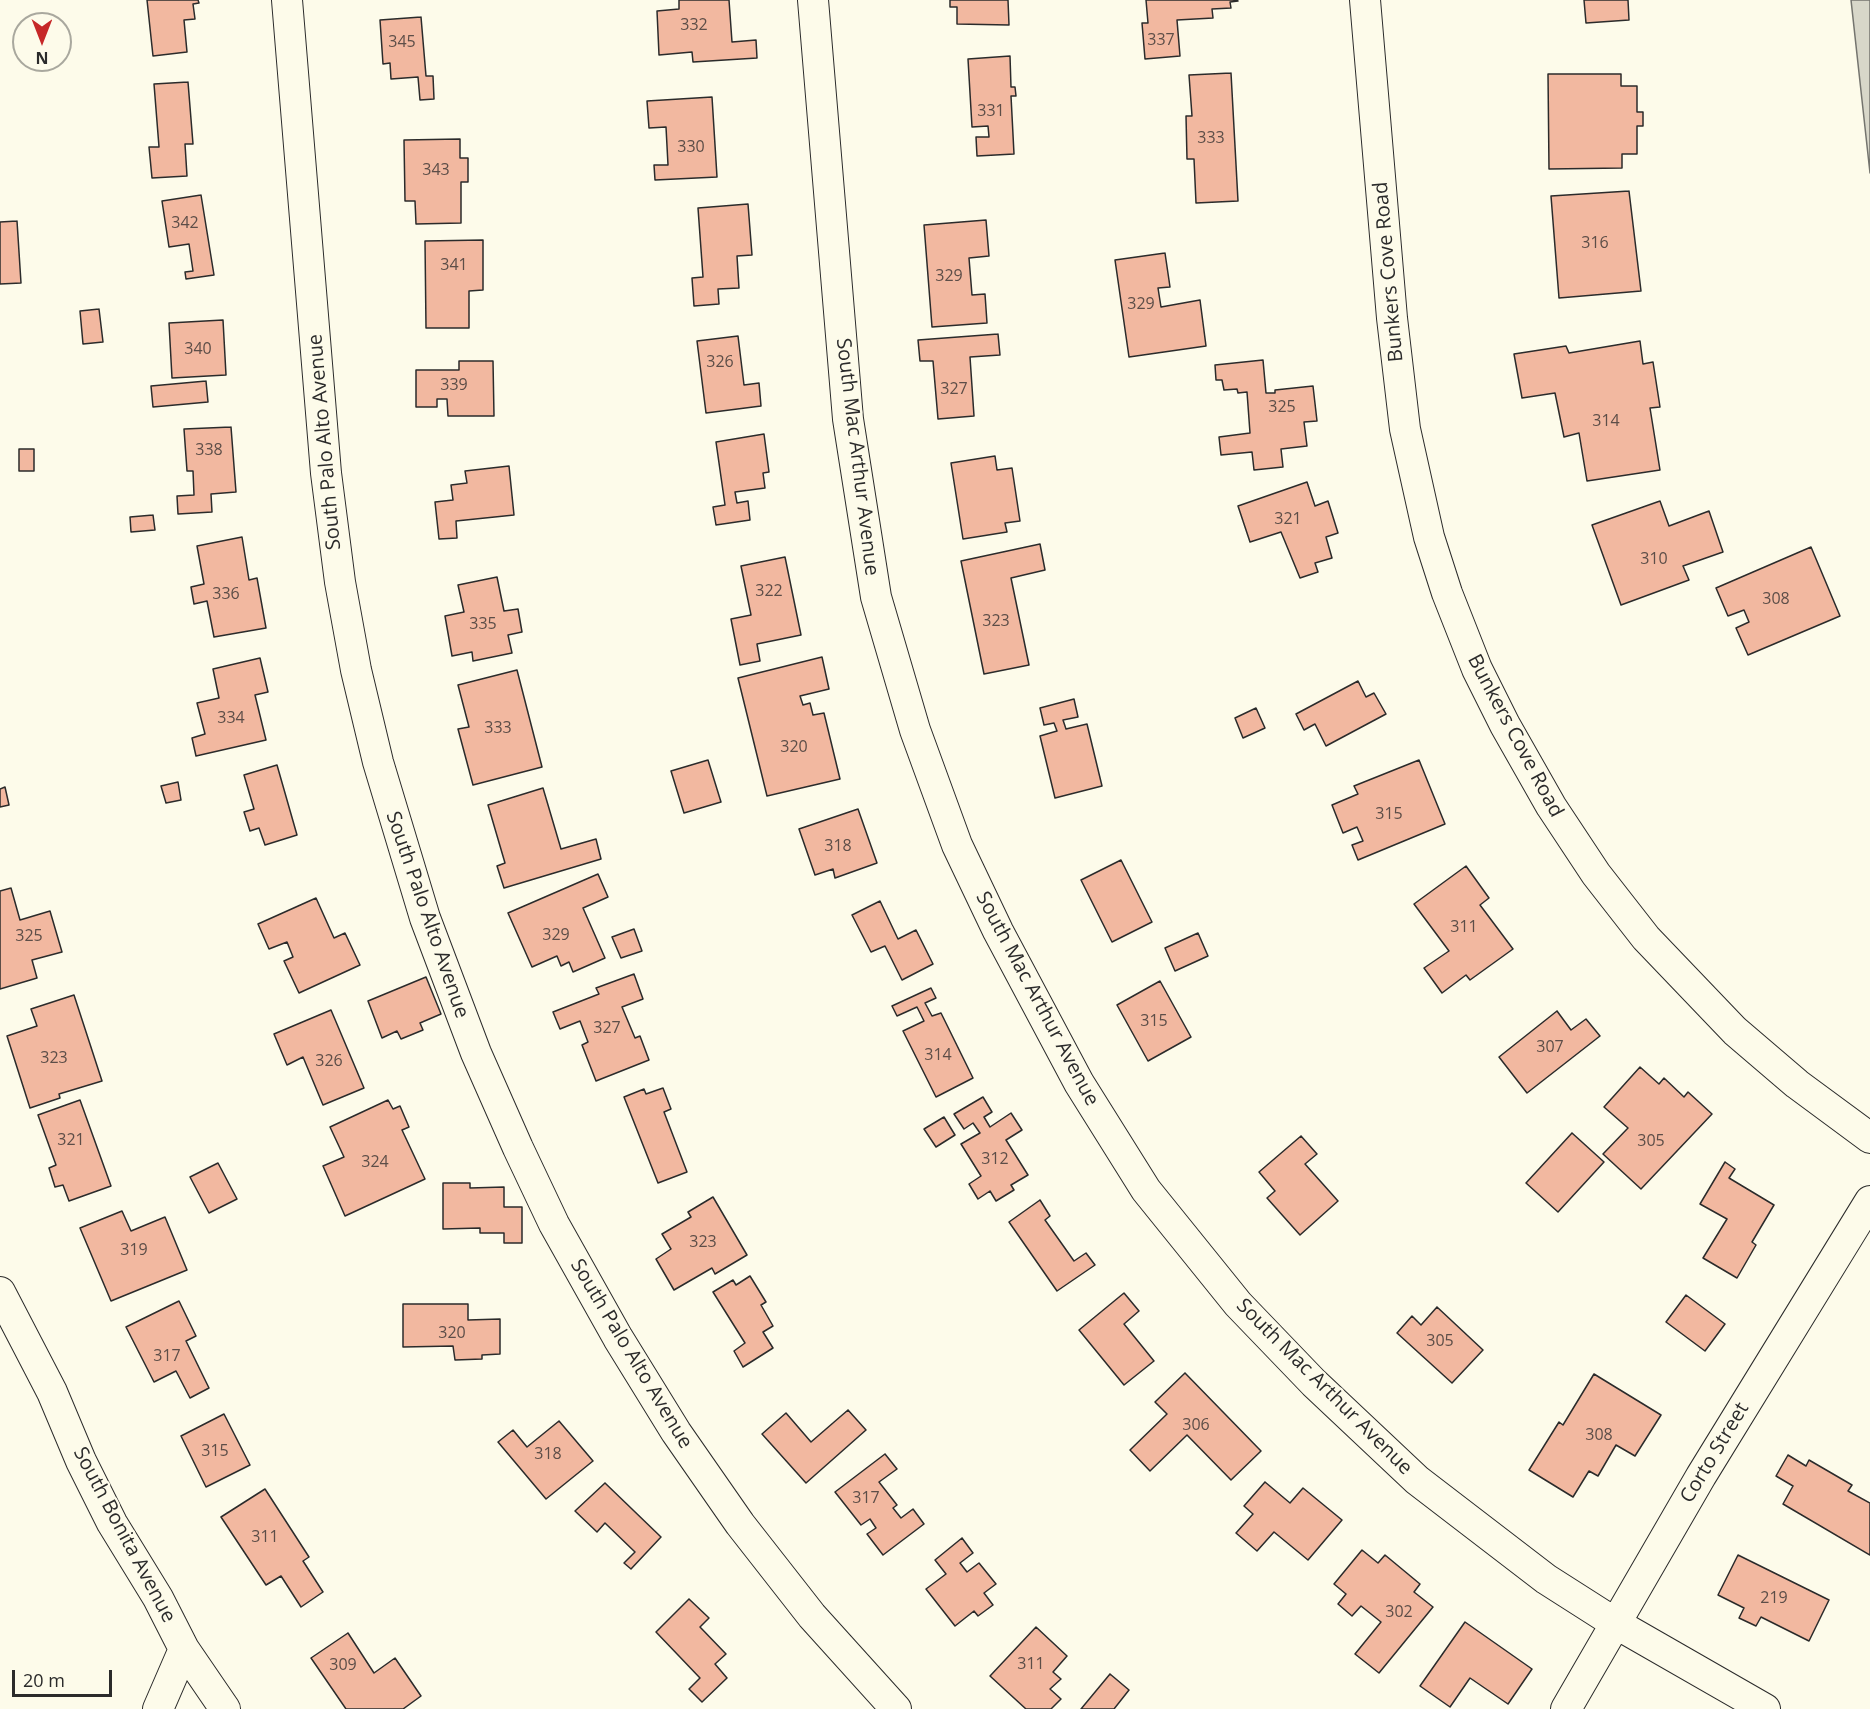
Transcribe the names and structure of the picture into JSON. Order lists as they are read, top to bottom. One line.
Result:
{"streets":{"street":["Bunkers Cove Road","South Palo Alto Avenue","South Mac Arthur Avenue","Corto Street","South Bonita Avenue"]},"crossings":[["South Mac Arthur Avenue","Corto Street"]],"house_numbers":["332","337","345","331","333","330","343","342","316","341","329","329","340","326","339","327","325","314","338","321","310","322","336","308","323","335","334","333","320","315","318","311","329","325","315","327","307","314","323","326","321","305","312","324","323","319","320","305","317","306","308","315","318","317","311","219","302","311","309"],"scale_bar":"20 m","north":"bottom"}
